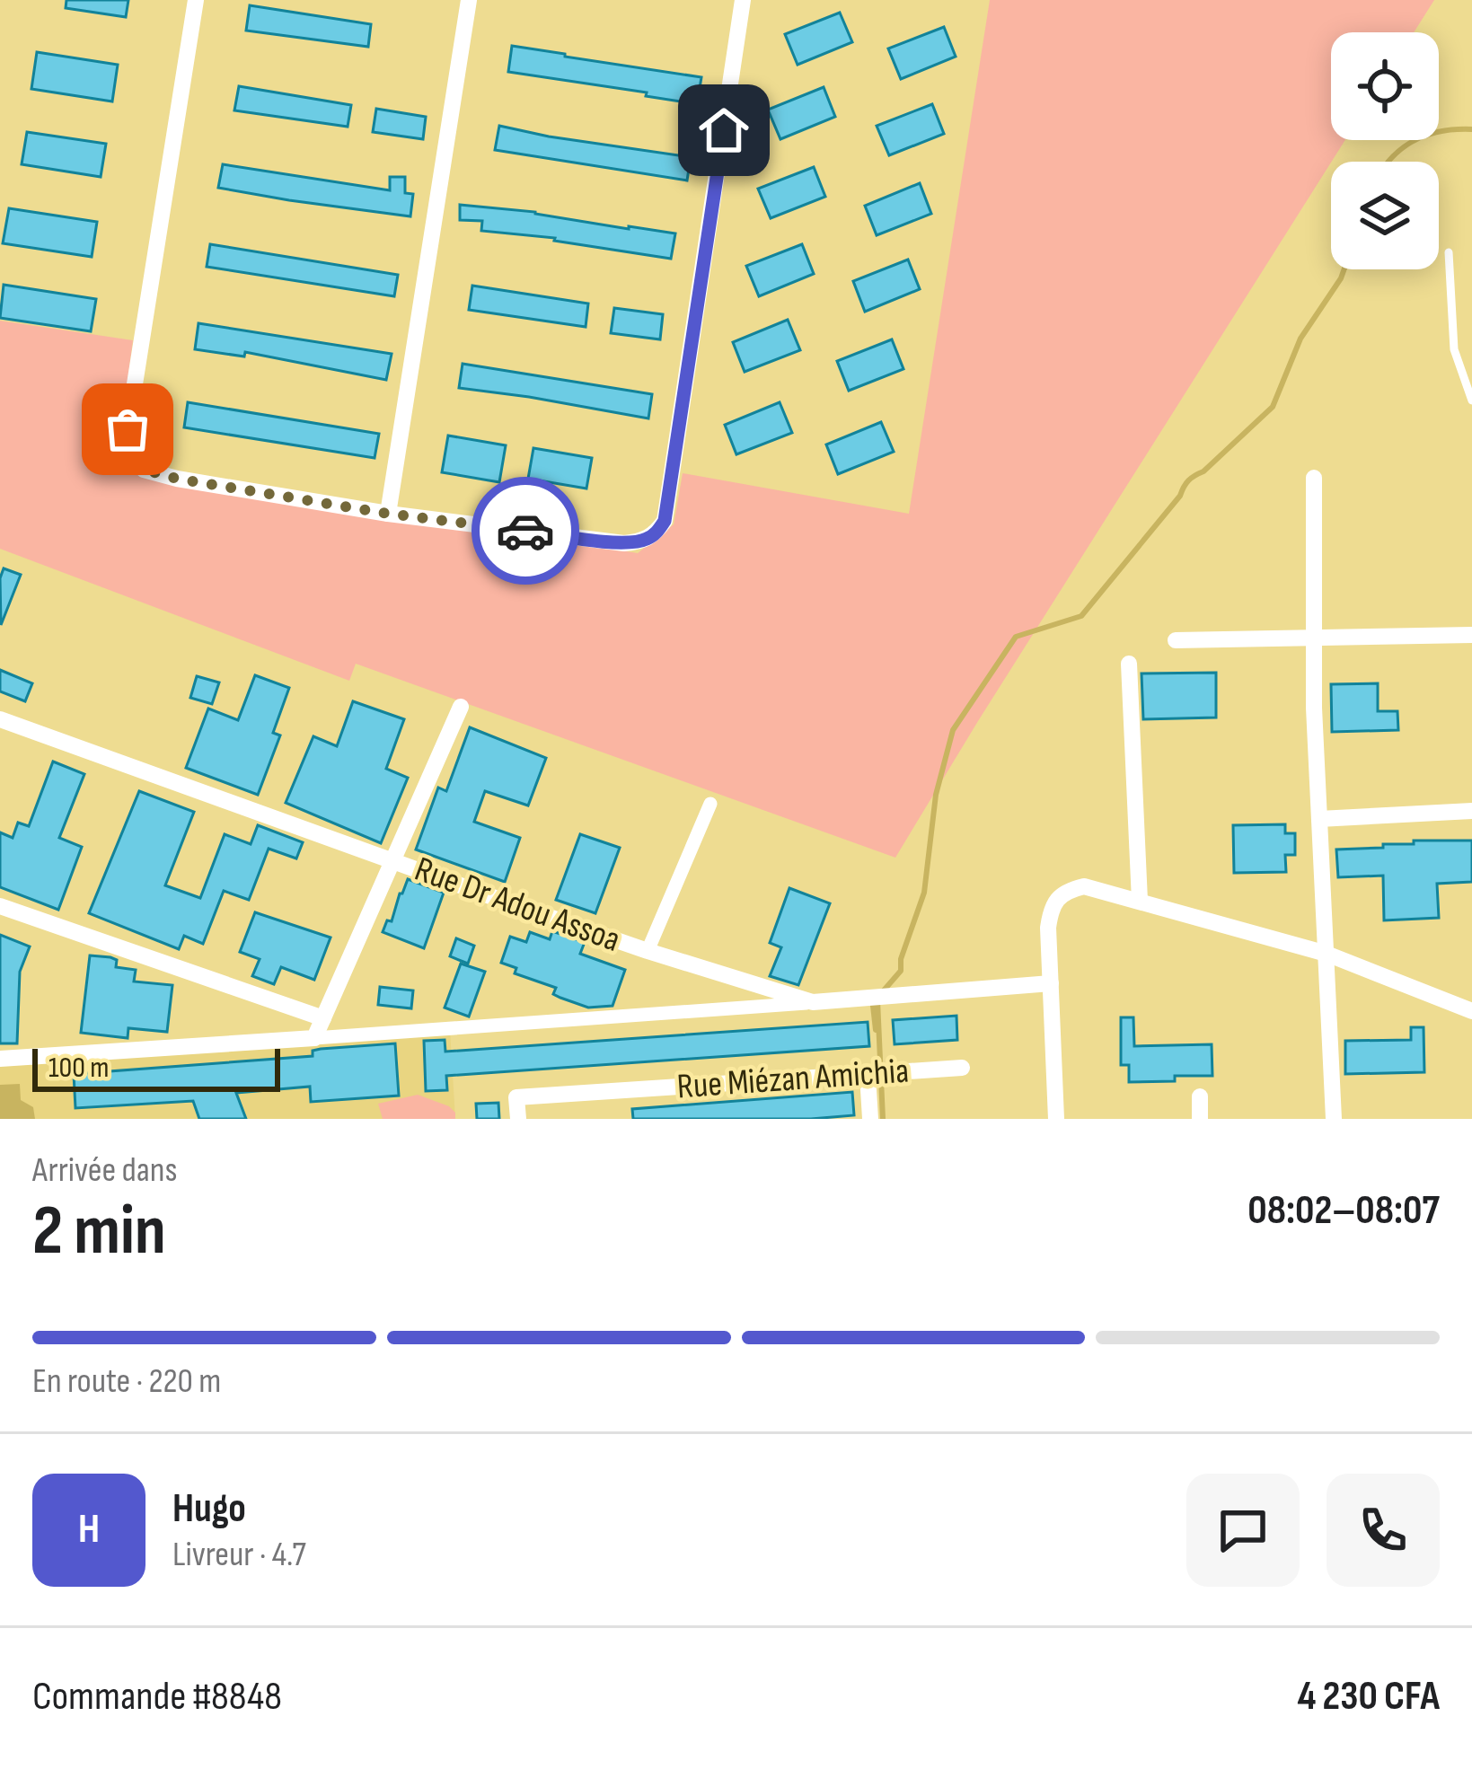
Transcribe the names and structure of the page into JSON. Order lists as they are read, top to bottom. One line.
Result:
{"streets":{"street":["Rue Dr Adou Assoa","Rue Miézan Amichia"]},"scale_bar":"100 m","page":{"scale":"100 m","heading":["2 min","Arrivée dans","08:02–08:07"],"panel":["Hugo","Livreur · 4.7","Commande #8848","4 230 CFA"],"bar":"En route · 220 m","round":"H"}}
